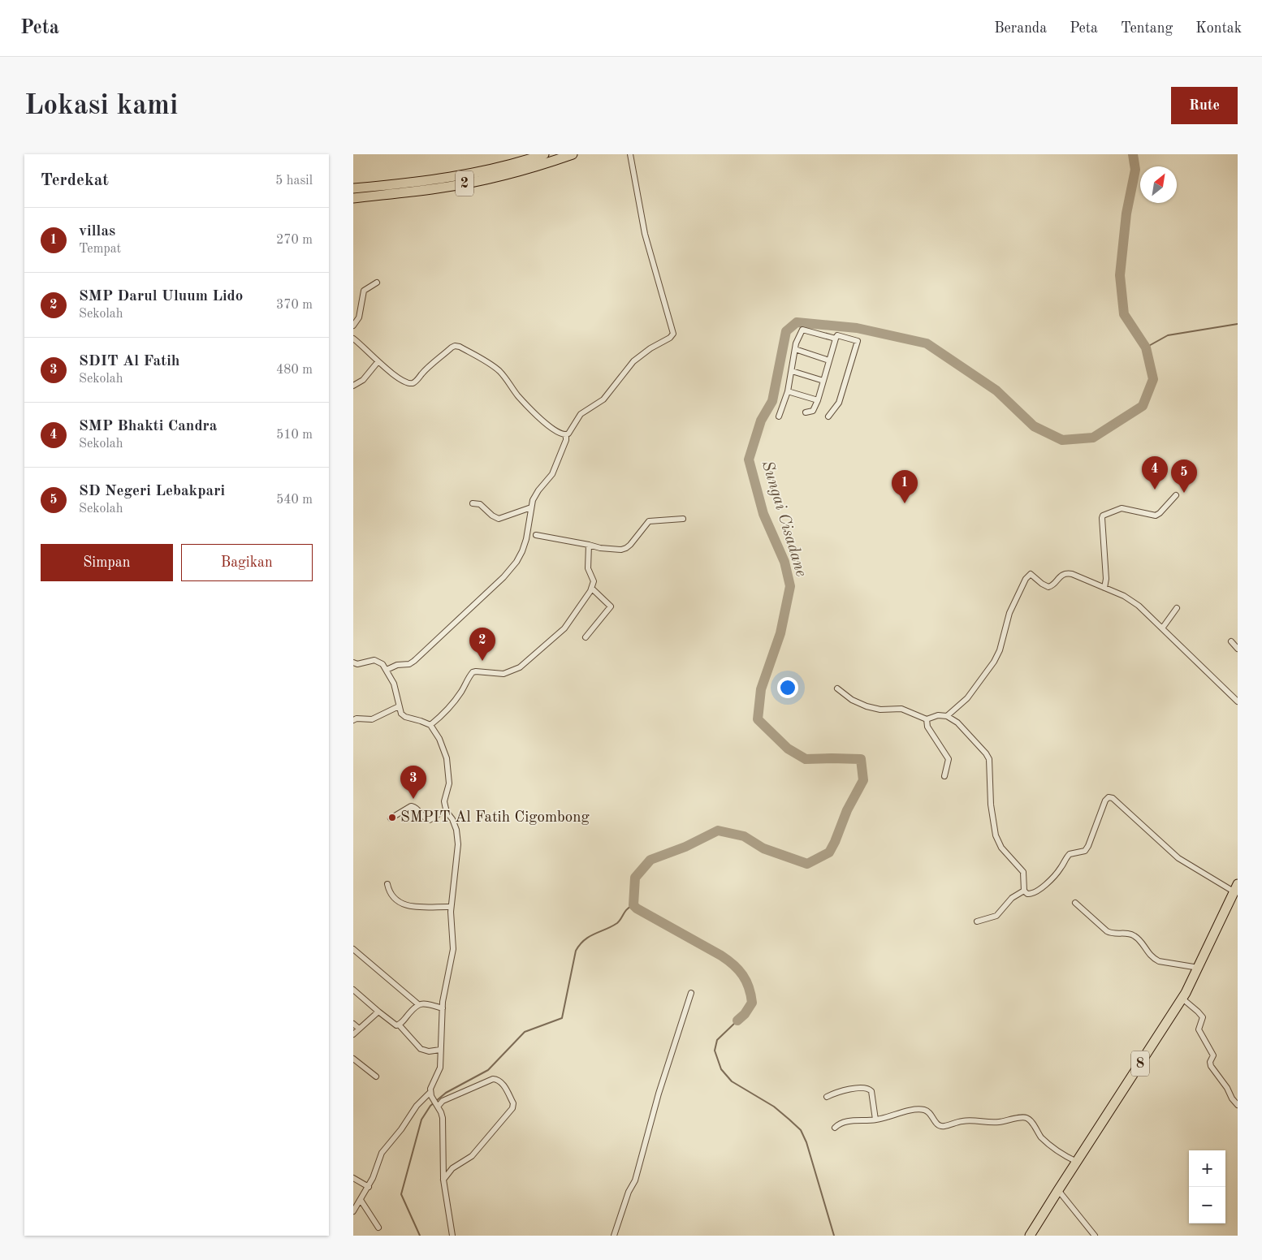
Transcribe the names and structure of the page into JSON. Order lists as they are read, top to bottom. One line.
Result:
{"streets":{"highway":["2","8"]},"water":["Sungai Cisadane"],"places":["SMPIT Al Fatih Cigombong"],"north":"top right","page":{"header":"Peta","nav":["Beranda","Peta","Tentang","Kontak"],"buttons":["Rute",["Simpan","Bagikan"]],"title":"Lokasi kami","heading":["Terdekat","5 hasil"],"list":[{"mark":"1","name":"villas","note":"Tempat","value":"270 m"},{"mark":"2","name":"SMP Darul Uluum Lido","note":"Sekolah","value":"370 m"},{"mark":"3","name":"SDIT Al Fatih","note":"Sekolah","value":"480 m"},{"mark":"4","name":"SMP Bhakti Candra","note":"Sekolah","value":"510 m"},{"mark":"5","name":"SD Negeri Lebakpari","note":"Sekolah","value":"540 m"}],"pins":["4","5","1","2","3"],"map_buttons":["+","−"]}}
